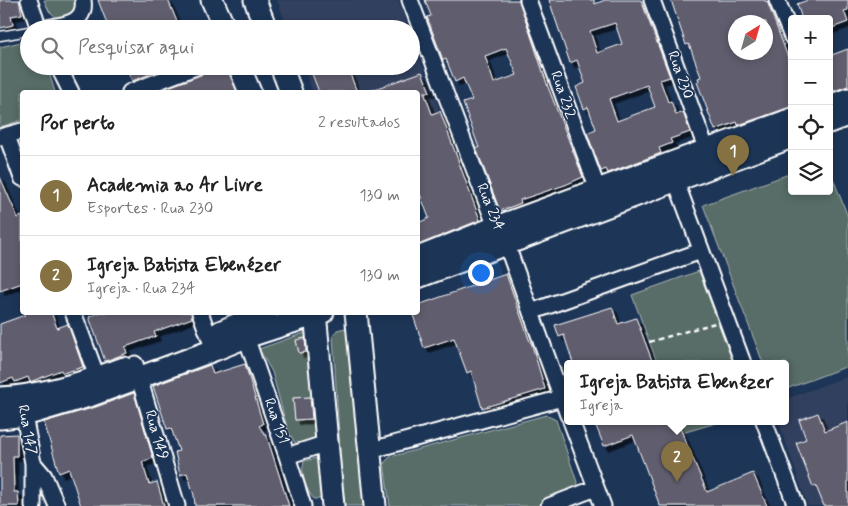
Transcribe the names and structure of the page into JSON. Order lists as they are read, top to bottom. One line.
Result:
{"streets":{"street":["Rua 230","Rua 232","Rua 234","Rua 151","Rua 147","Rua 149"]},"north":"top right","page":{"map_buttons":["+","−"],"search":"Pesquisar aqui","heading":["Por perto","2 resultados"],"pins":["1","2"],"list":[{"mark":"1","name":"Academia ao Ar Livre","note":"Esportes · Rua 230","value":"130 m"},{"mark":"2","name":"Igreja Batista Ebenézer","note":"Igreja · Rua 234","value":"130 m"}],"popup":["Igreja Batista Ebenézer","Igreja"]}}
